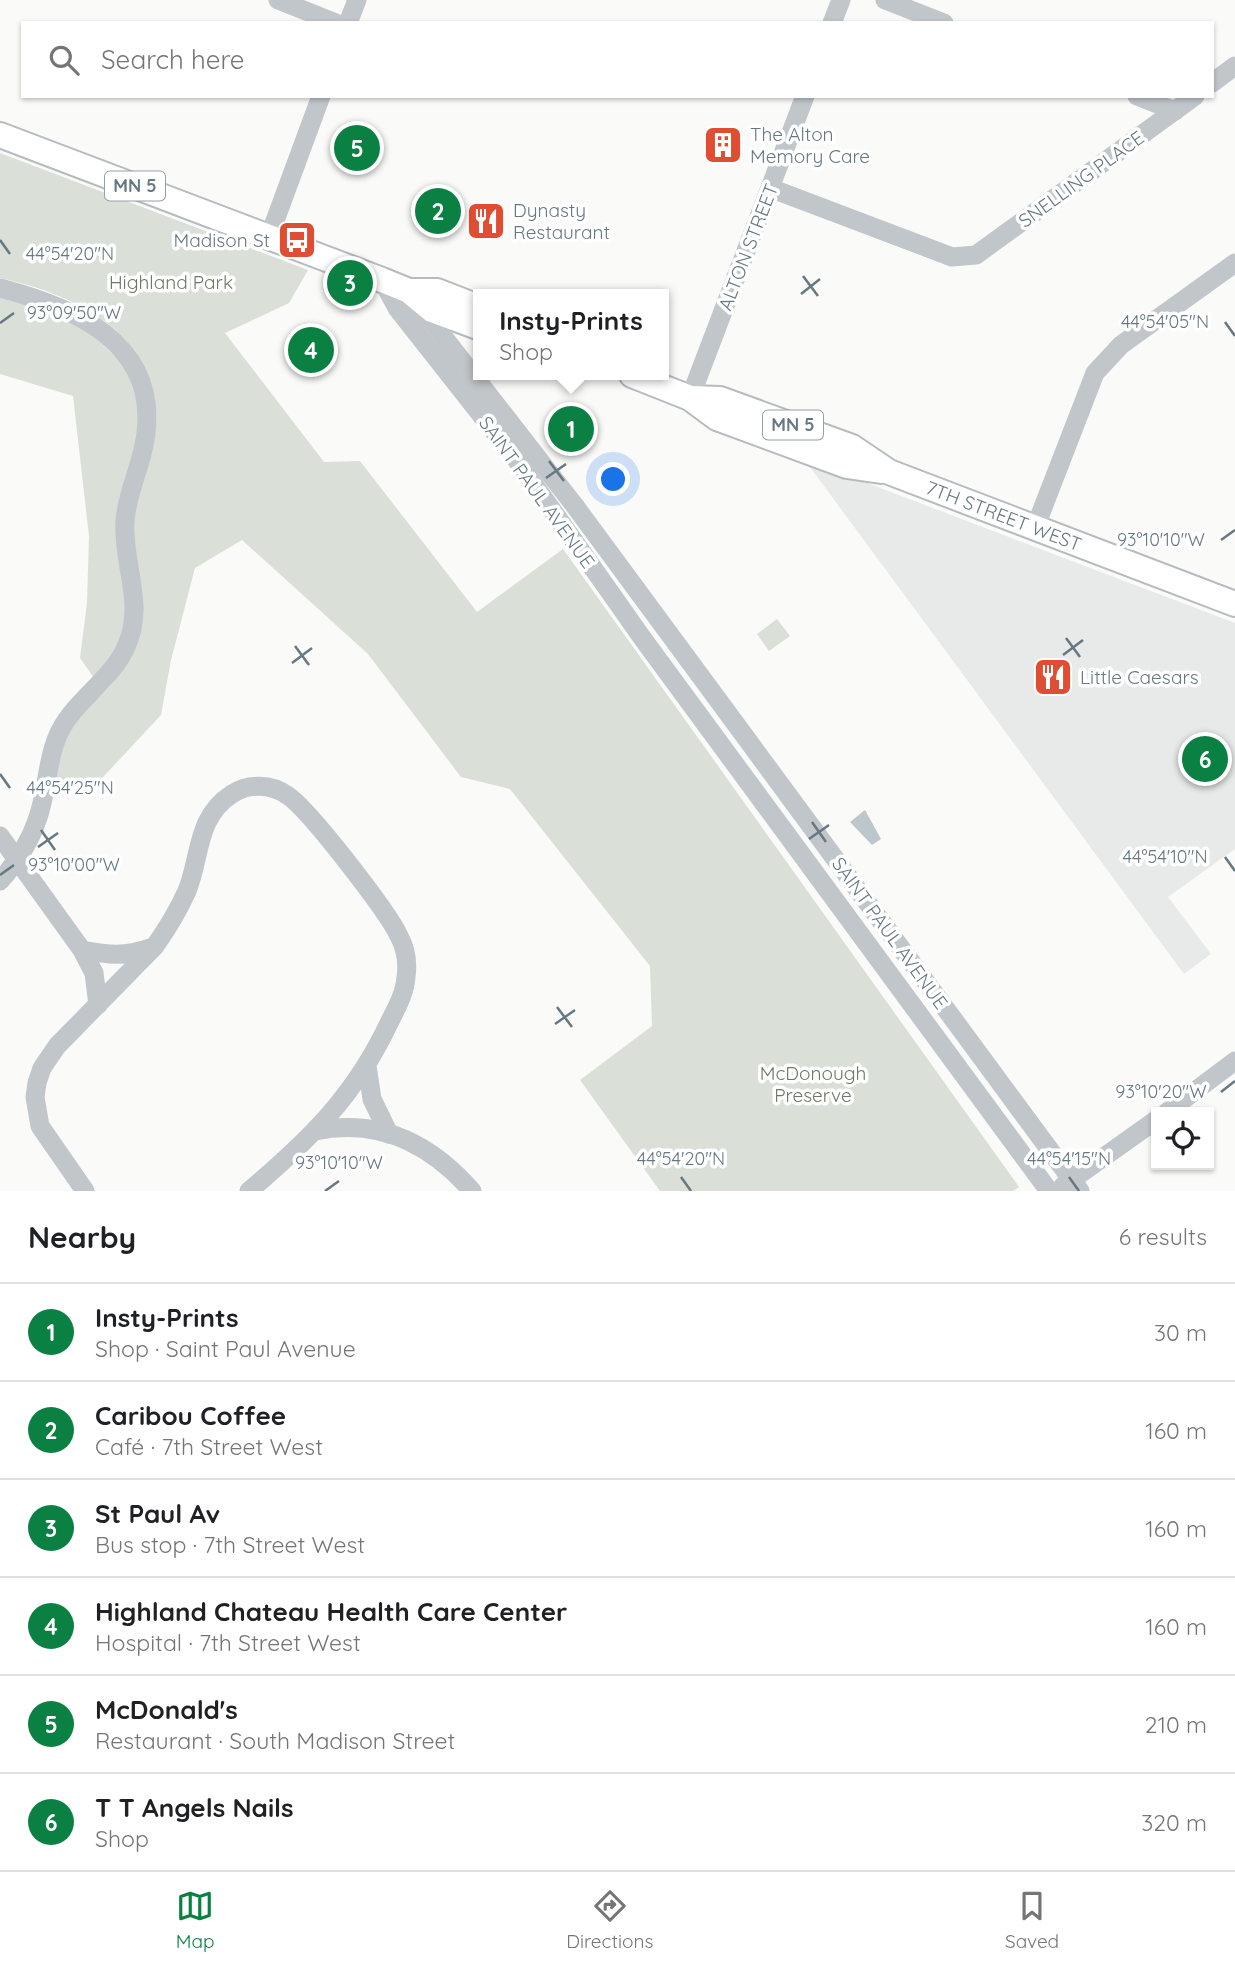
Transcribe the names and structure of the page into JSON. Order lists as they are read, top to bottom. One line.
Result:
{"streets":{"main road":["MN 5","7TH STREET WEST"],"street":["SNELLING PLACE","ALTON STREET","SAINT PAUL AVENUE"]},"crossings":[["SNELLING PLACE","ALTON STREET"],["MN 5","SAINT PAUL AVENUE"],["ALTON STREET","7TH STREET WEST"]],"parks":["Highland Park","McDonough Preserve"],"places":{"building":["The Alton Memory Care"],"restaurant":["Dynasty Restaurant","Little Caesars"],"bus stop":["Madison St"]},"page":{"search":"Search here","pins":["5","2","3","4","1","6"],"popup":["Insty-Prints","Shop"],"heading":["Nearby","6 results"],"list":[{"mark":"1","name":"Insty-Prints","note":"Shop · Saint Paul Avenue","value":"30 m"},{"mark":"2","name":"Caribou Coffee","note":"Café · 7th Street West","value":"160 m"},{"mark":"3","name":"St Paul Av","note":"Bus stop · 7th Street West","value":"160 m"},{"mark":"4","name":"Highland Chateau Health Care Center","note":"Hospital · 7th Street West","value":"160 m"},{"mark":"5","name":"McDonald's","note":"Restaurant · South Madison Street","value":"210 m"},{"mark":"6","name":"T T Angels Nails","note":"Shop","value":"320 m"}],"nav":["Map","Directions","Saved"]},"coordinates":["44°54'20\"N","93°09'50\"W","44°54'05\"N","93°10'10\"W","44°54'25\"N","44°54'10\"N","93°10'00\"W","93°10'20\"W","44°54'15\"N"]}
